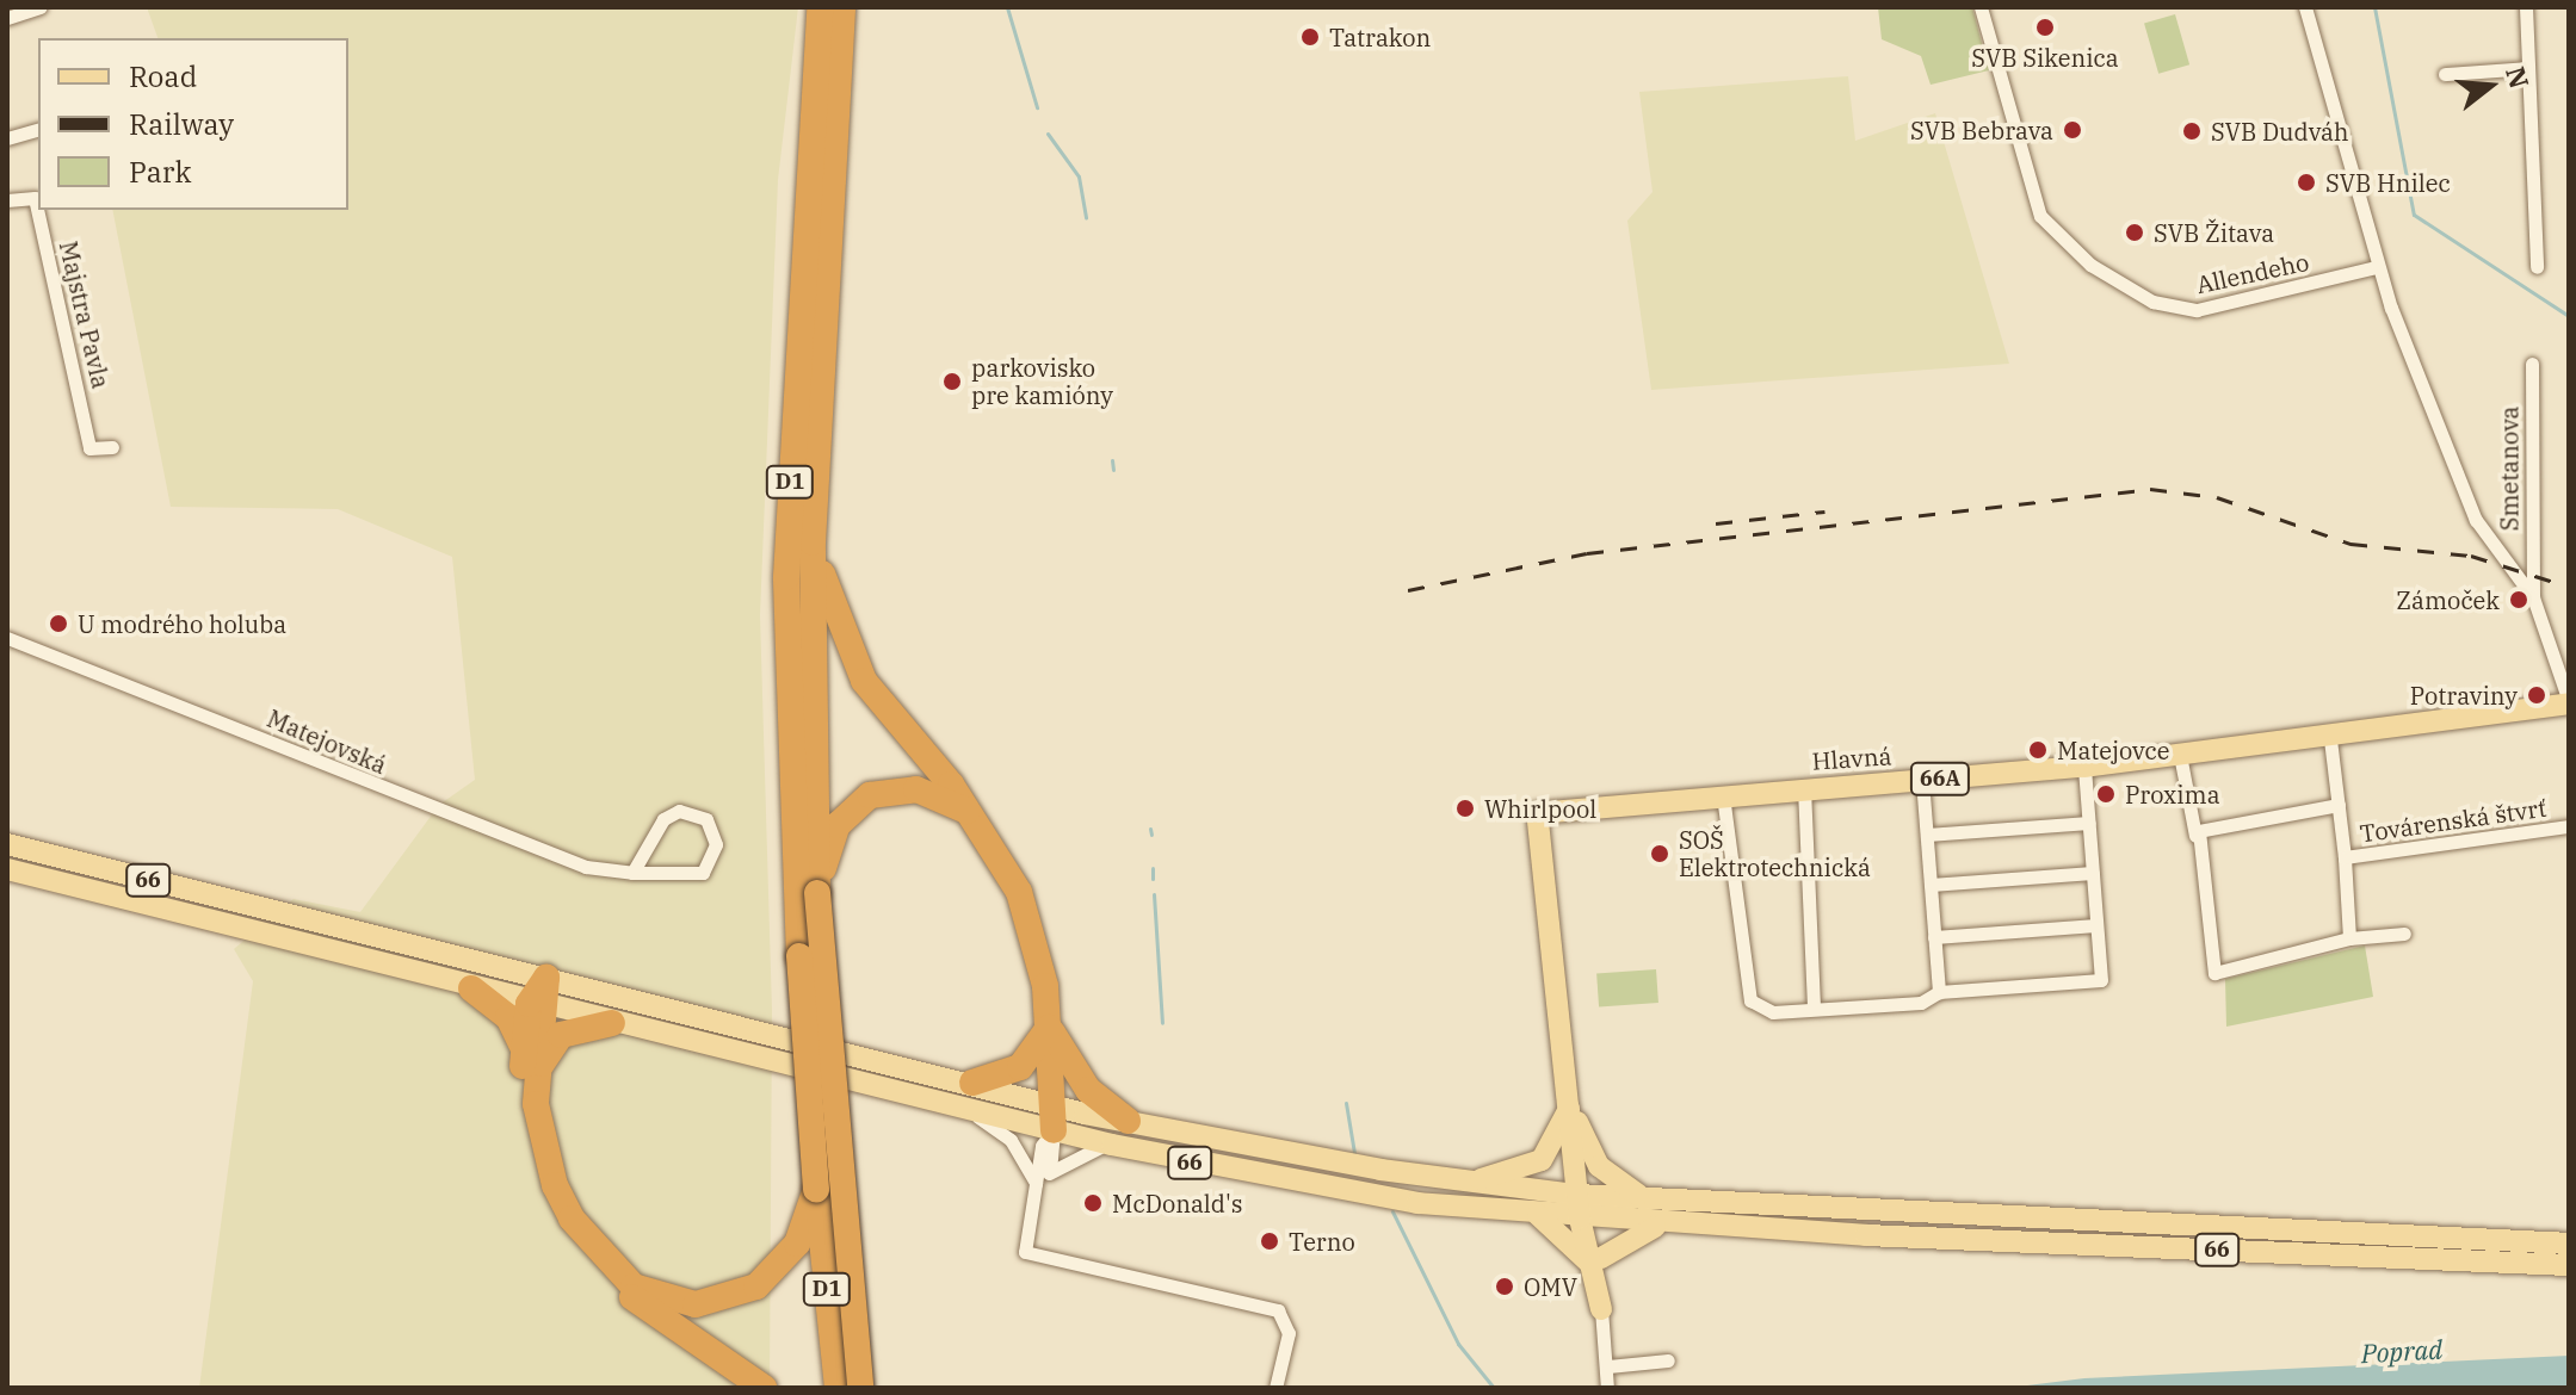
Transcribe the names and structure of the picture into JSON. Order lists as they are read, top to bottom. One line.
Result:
{"streets":{"highway":["D1"],"main road":["Hlavná","66A","66"],"street":["Allendeho","Majstra Pavla","Smetanova","Matejovská","Továrenská štvrť"]},"crossings":[["Hlavná","Továrenská štvrť"]],"water":["Poprad"],"places":["SVB Sikenica","Tatrakon","SVB Bebrava","SVB Dudváh","SVB Hnilec","SVB Žitava","parkovisko pre kamióny","Zámoček","U modrého holuba","Potraviny","Matejovce","Proxima","Whirlpool","SOŠ Elektrotechnická","McDonald's","Terno","OMV"],"legend":["Road","Railway","Park"],"north":"right"}
